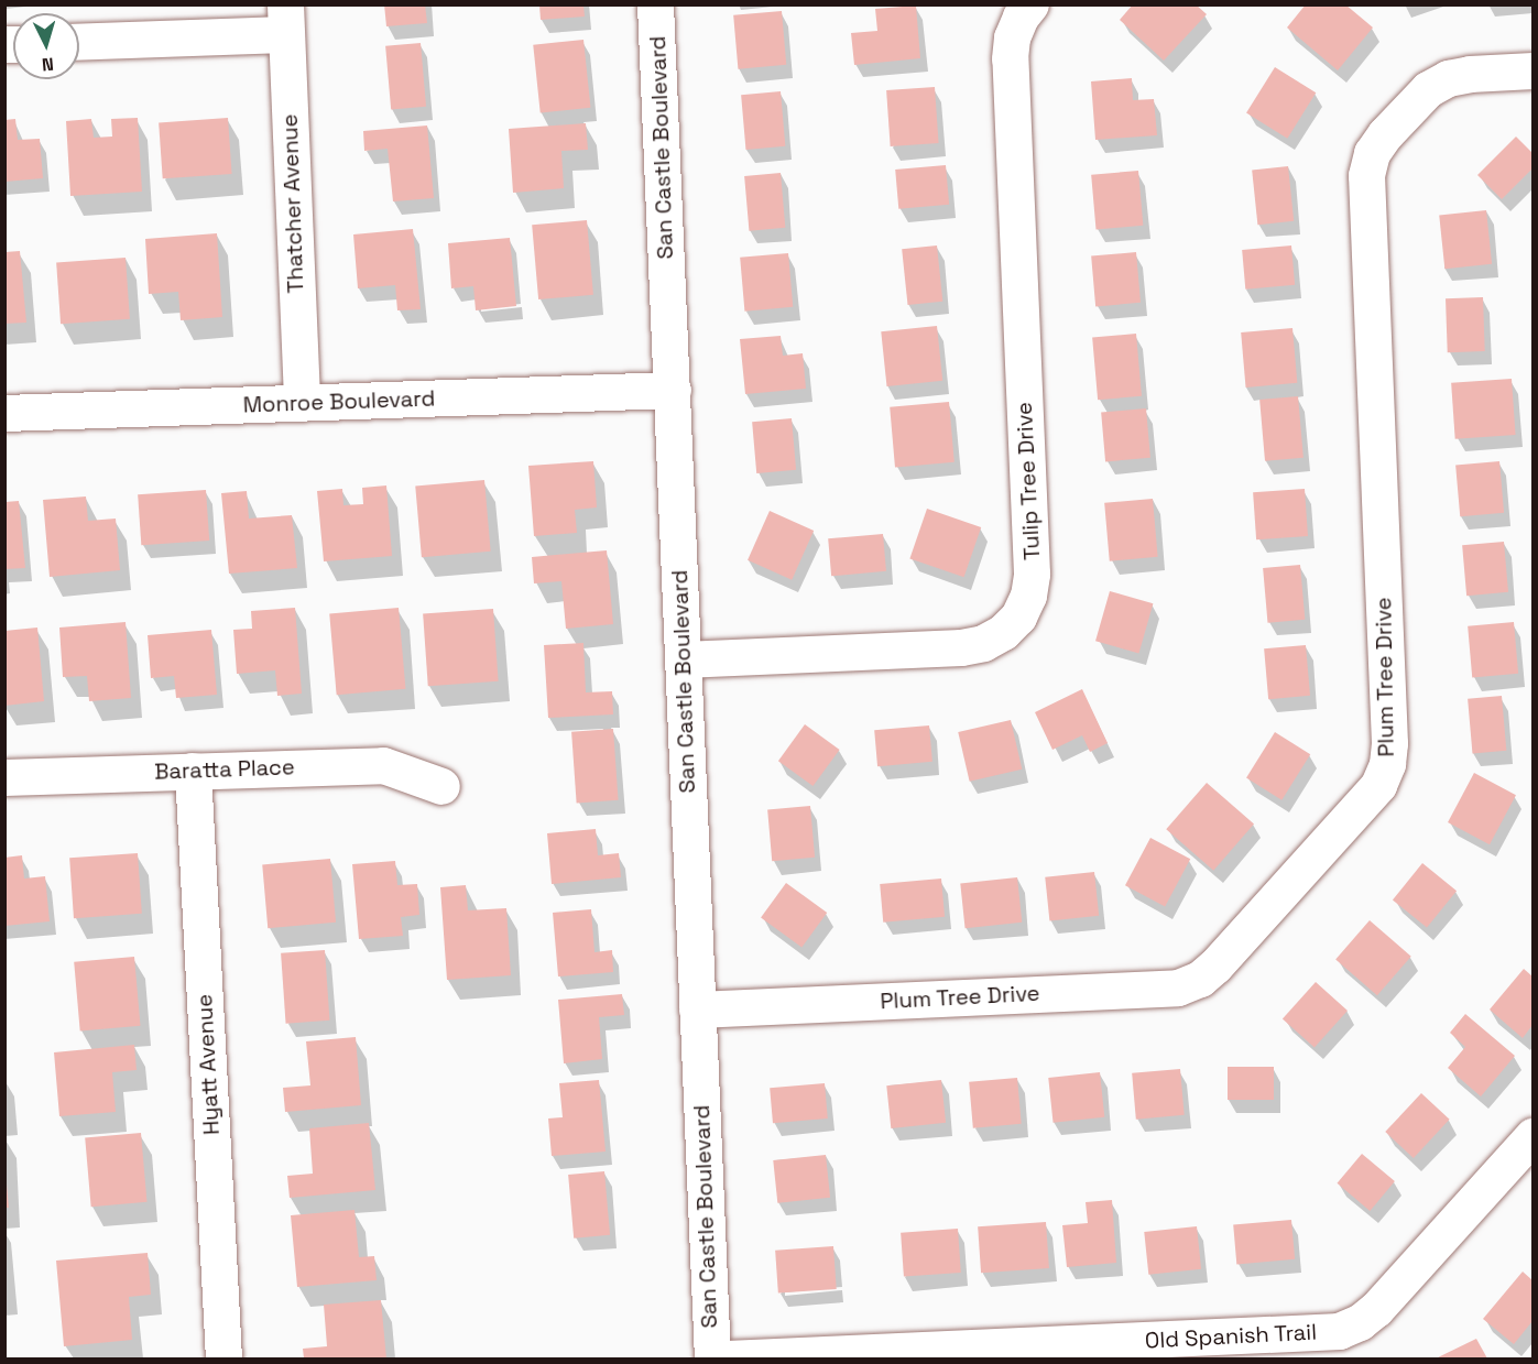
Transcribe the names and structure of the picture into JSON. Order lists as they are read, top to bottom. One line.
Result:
{"streets":{"street":["San Castle Boulevard","Thatcher Avenue","Monroe Boulevard","Tulip Tree Drive","Plum Tree Drive","Baratta Place","Hyatt Avenue","Old Spanish Trail"]},"crossings":[["San Castle Boulevard","Monroe Boulevard"],["San Castle Boulevard","Tulip Tree Drive"],["San Castle Boulevard","Plum Tree Drive"],["Thatcher Avenue","Monroe Boulevard"],["Baratta Place","Hyatt Avenue"]],"north":"bottom"}
